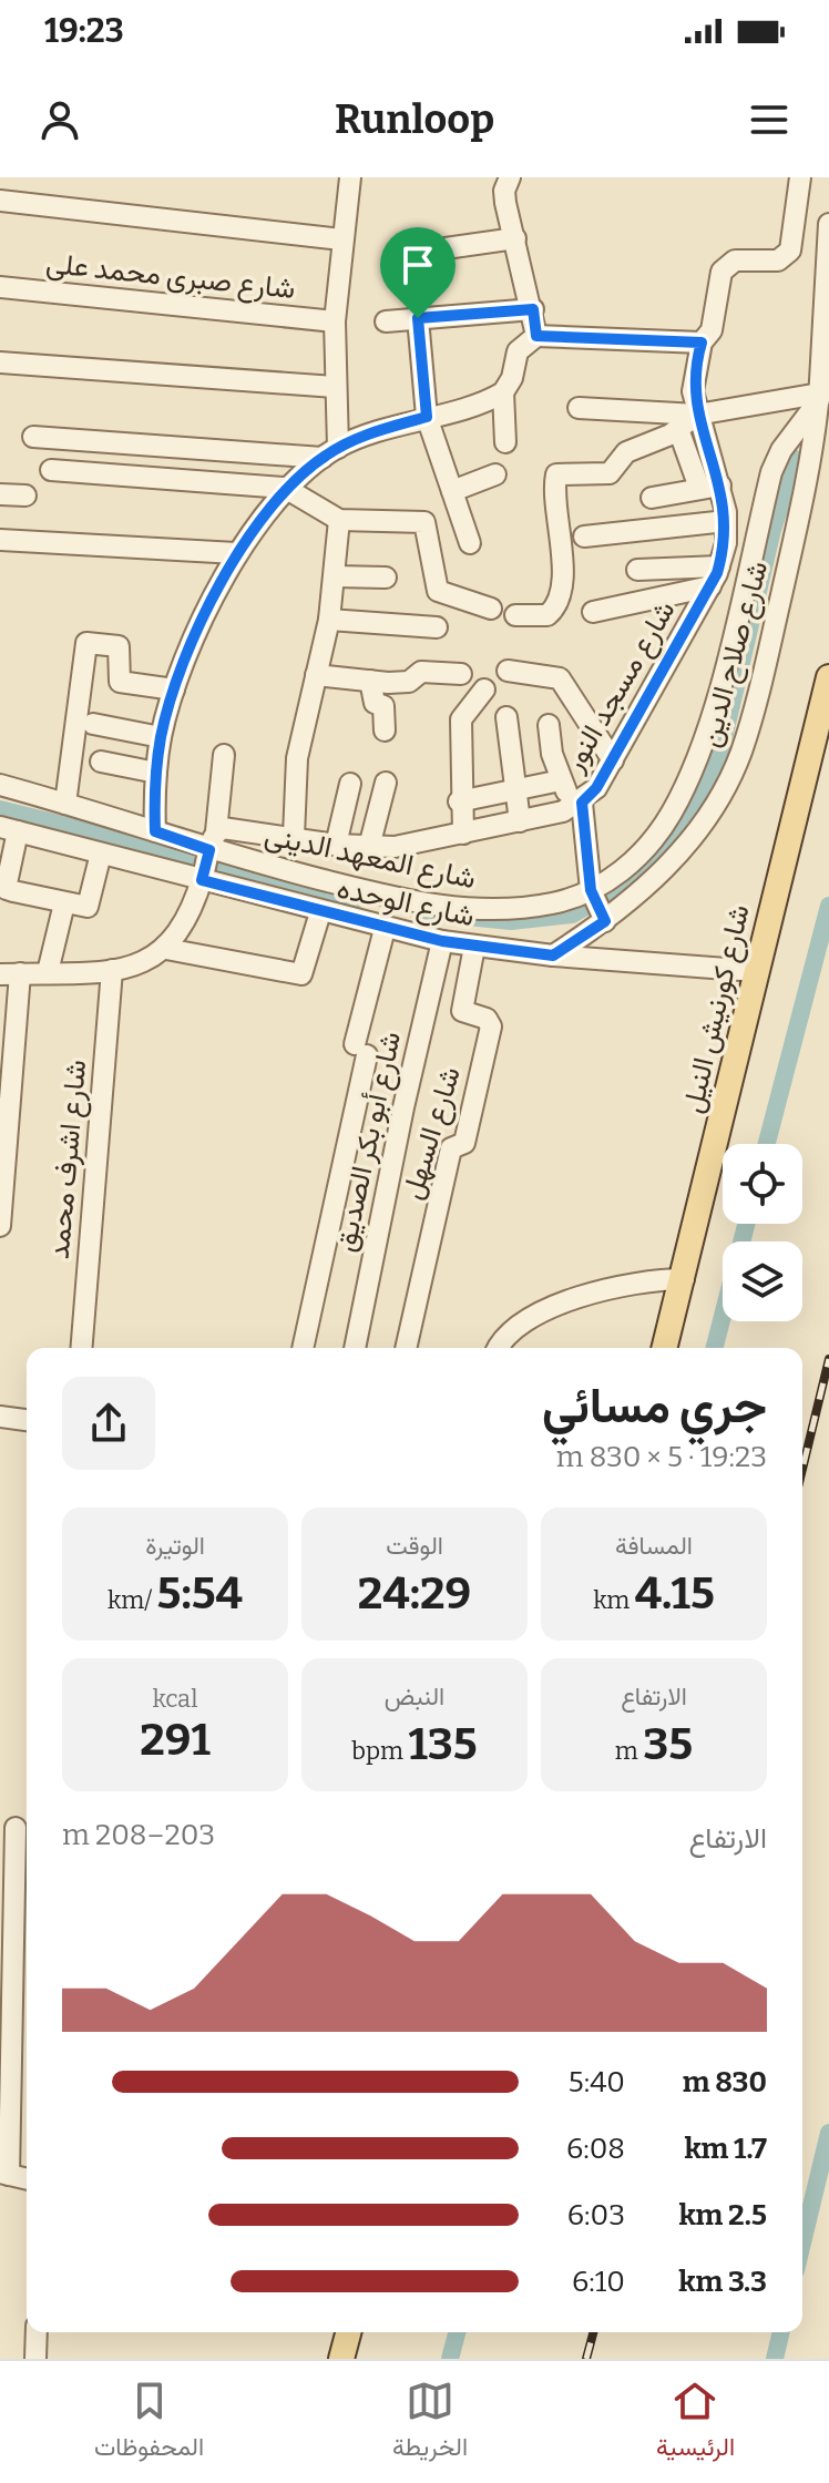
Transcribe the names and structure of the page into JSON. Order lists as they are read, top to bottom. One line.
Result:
{"streets":{"main road":["شارع كورنيش النيل"],"street":["شارع صبرى محمد على","شارع صلاح الدين","شارع مسجد النور","شارع المعهد الدينى","شارع الوحده","شارع السهل","شارع أبو بكر الصديق","شارع اشرف محمد"]},"crossings":[["شارع صلاح الدين","شارع المعهد الدينى"],["شارع صلاح الدين","شارع الوحده"],["شارع مسجد النور","شارع المعهد الدينى"],["شارع الوحده","شارع كورنيش النيل"],["شارع الوحده","شارع السهل"],["شارع الوحده","شارع أبو بكر الصديق"]],"page":{"status":"19:23","header":"Runloop","heading":["جري مسائي","19:23 · 5 × 830 m"],"stats":[["المسافة","4.15 km"],["الوقت","24:29"],["الوتيرة","5:54 /km"],["الارتفاع","35 m"],["النبض","135 bpm"],["kcal","291"]],"chart":["الارتفاع","203–208 m"],"list":[{"name":"830 m","note":"5:40"},{"name":"1.7 km","note":"6:08"},{"name":"2.5 km","note":"6:03"},{"name":"3.3 km","note":"6:10"}],"tabs":["الرئيسية","الخريطة","المحفوظات"]}}
